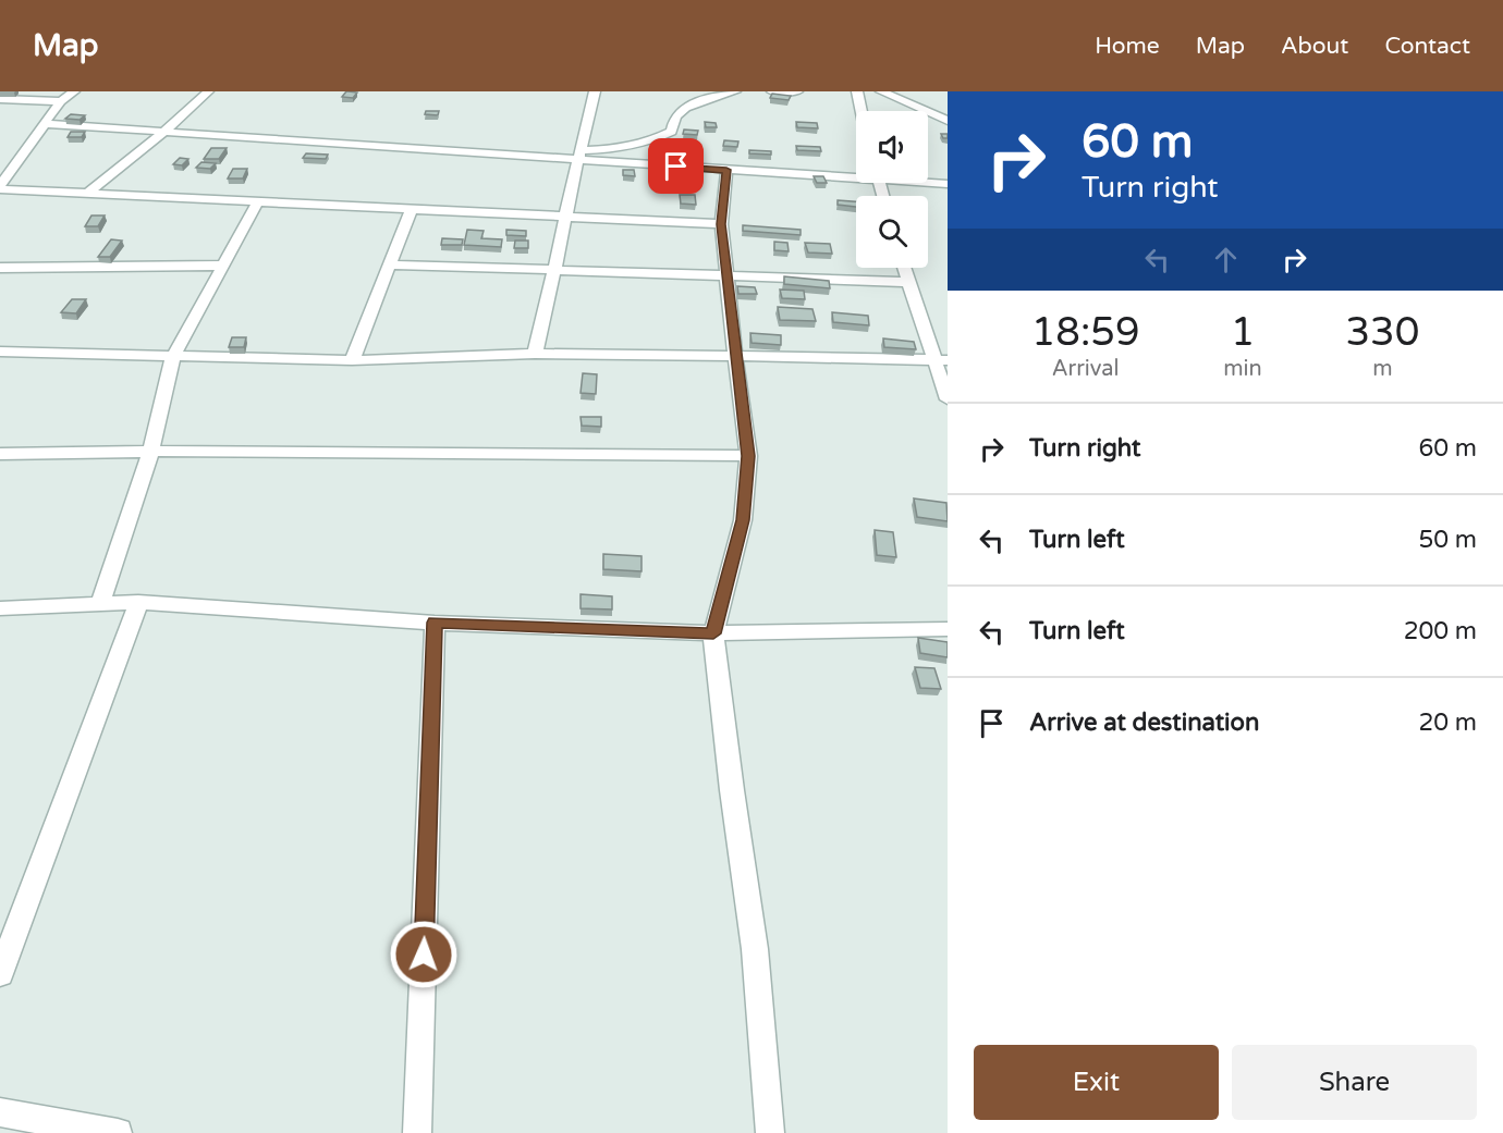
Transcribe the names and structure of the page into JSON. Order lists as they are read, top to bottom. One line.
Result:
{"page":{"header":"Map","nav":["Home","Map","About","Contact"],"turn":["60 m","Turn right"],"eta":["18:59","Arrival","1","min","330","m"],"list":[{"name":"Turn right","value":"60 m"},{"name":"Turn left","value":"50 m"},{"name":"Turn left","value":"200 m"},{"name":"Arrive at destination","value":"20 m"}],"buttons":["Exit","Share"]}}
